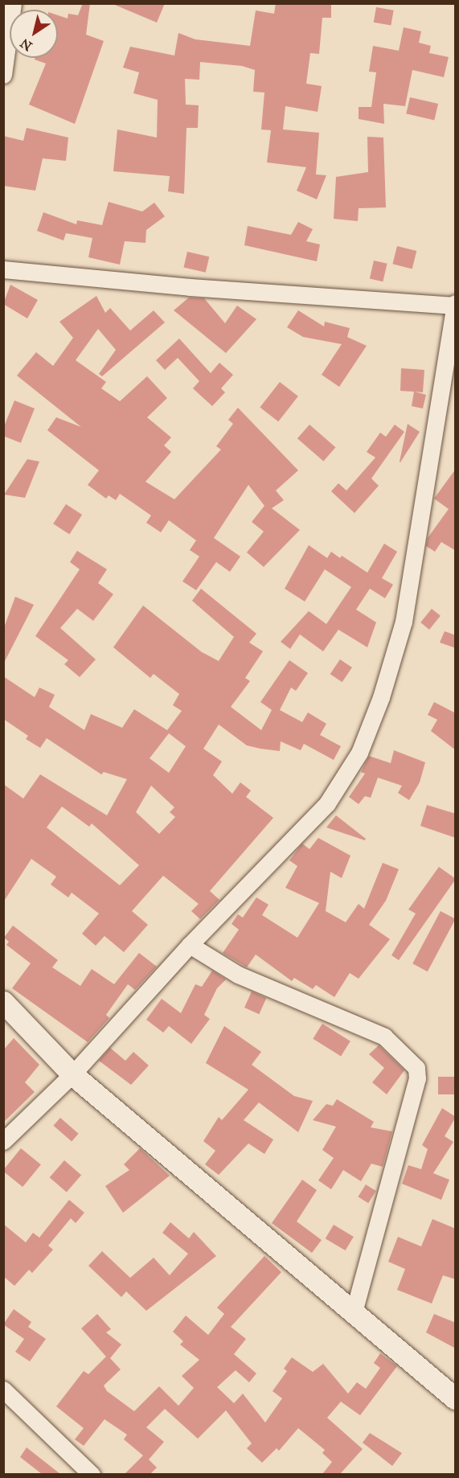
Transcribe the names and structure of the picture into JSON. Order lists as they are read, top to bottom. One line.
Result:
{"north":"bottom left"}
